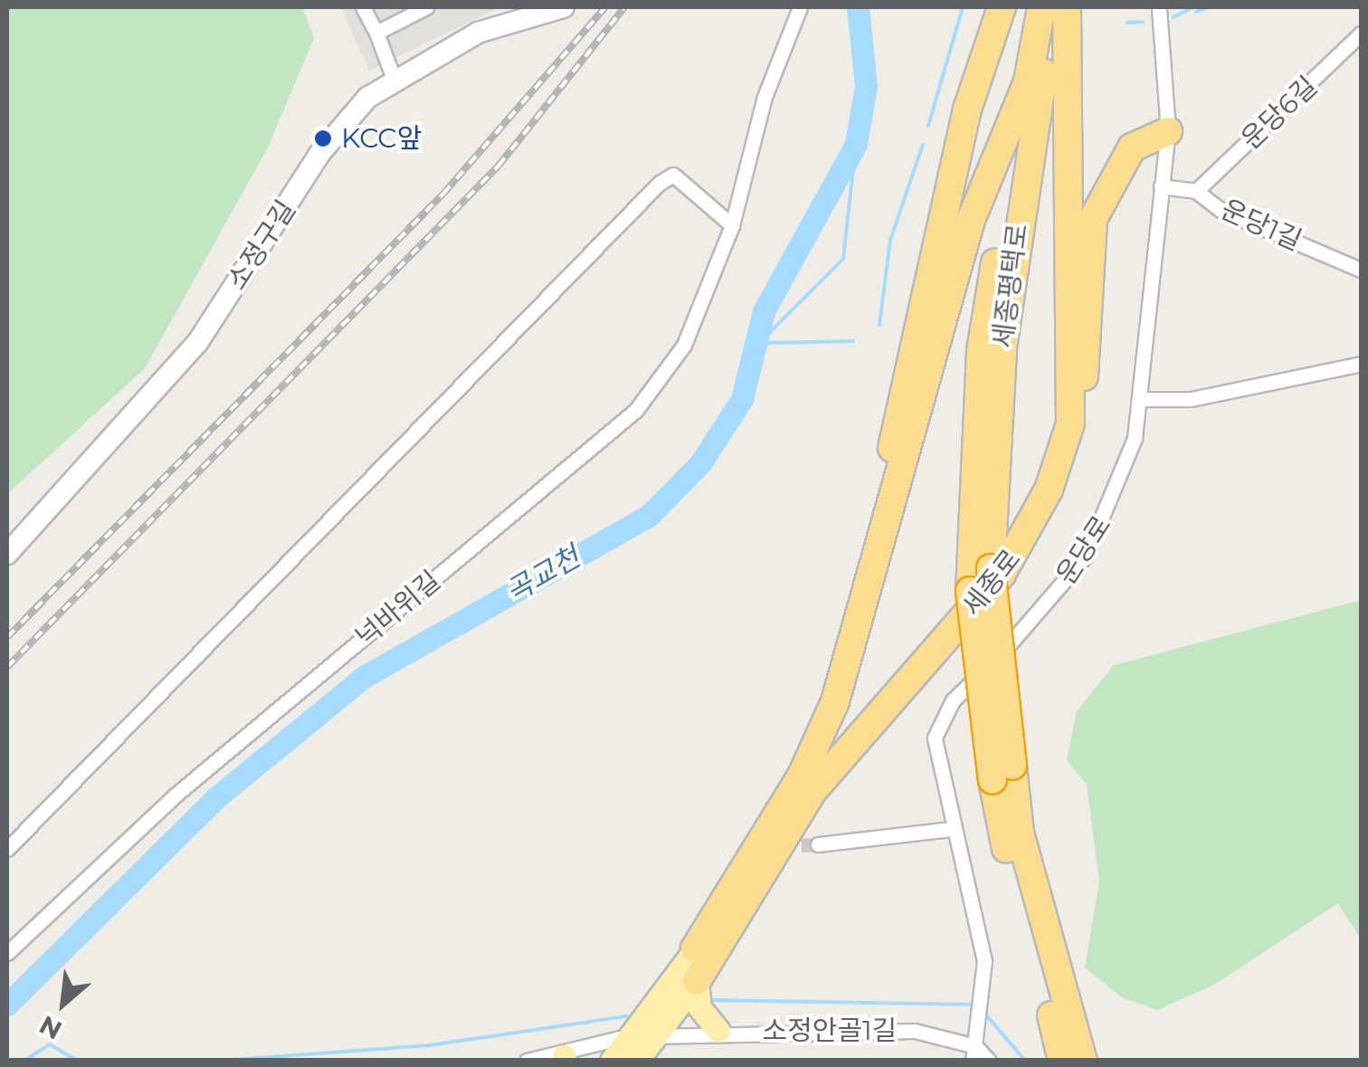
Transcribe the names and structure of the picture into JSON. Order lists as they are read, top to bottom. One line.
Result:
{"streets":{"highway":["세종평택로","세종로"],"street":["운당6길","운당1길","소정구길","운당로","넉바위길","소정안골1길"]},"crossings":[["운당6길","운당1길"],["운당1길","운당로"],["세종평택로","세종로"],["운당로","소정안골1길"],["세종로","소정안골1길"]],"water":["곡교천"],"places":["KCC앞"],"north":"bottom left"}
